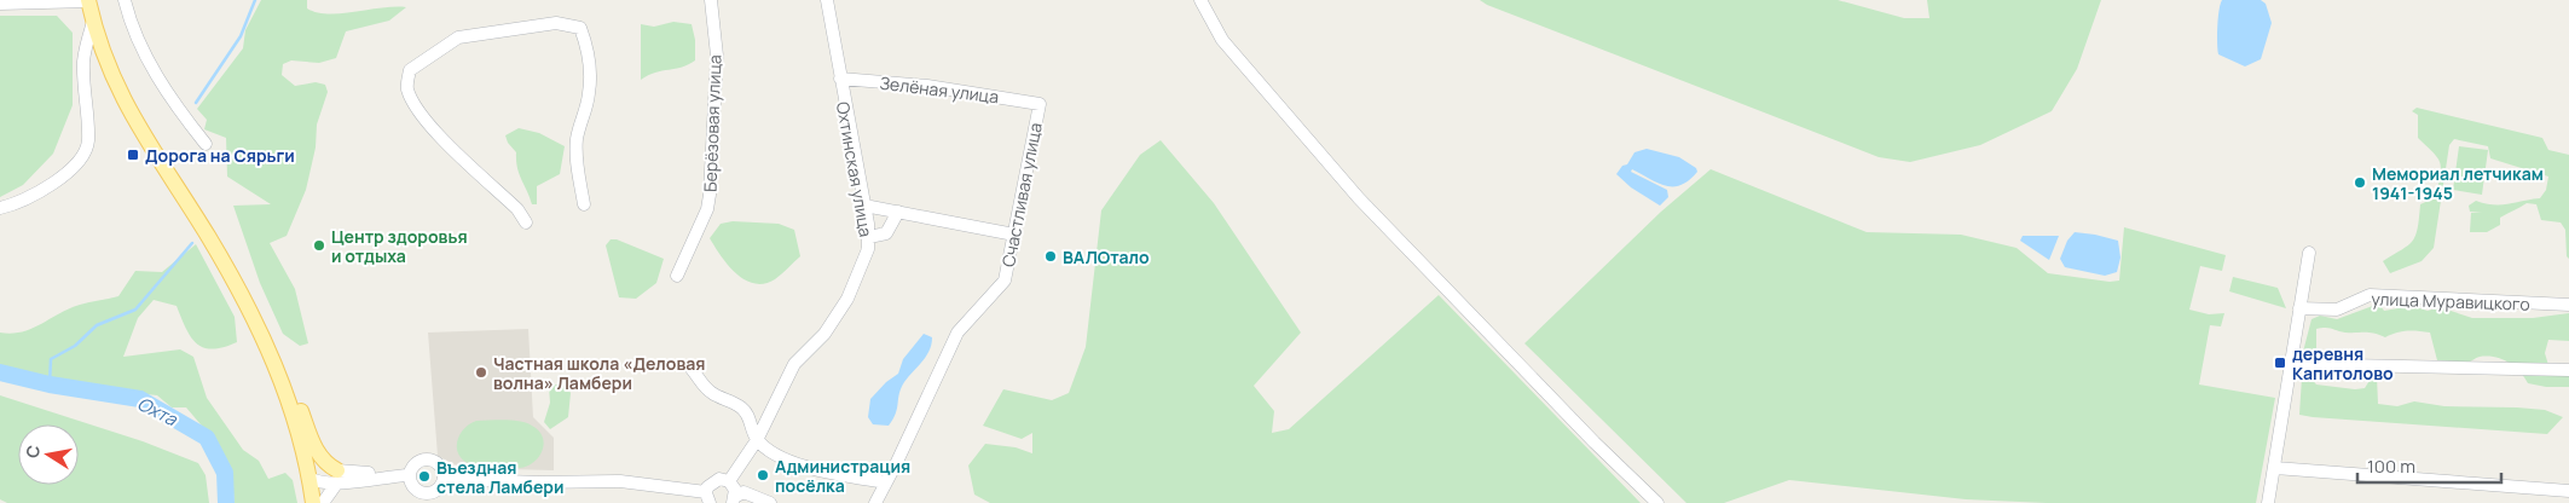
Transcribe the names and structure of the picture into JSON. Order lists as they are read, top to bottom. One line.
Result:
{"streets":{"street":["Зелёная улица","Берёзовая улица","Охтинская улица","Счастливая улица","улица Муравицкого"]},"crossings":[["Зелёная улица","Охтинская улица"],["Зелёная улица","Счастливая улица"]],"water":["Охта"],"places":{"transit":["Дорога на Сярьги","деревня Капитолово"],"other":["Мемориал летчикам 1941-1945","Центр здоровья и отдыха","ВАЛОтало","Частная школа «Деловая волна» Ламбери","Администрация посёлка","Въездная стела Ламбери"]},"scale_bar":"100 m","north":"left"}
